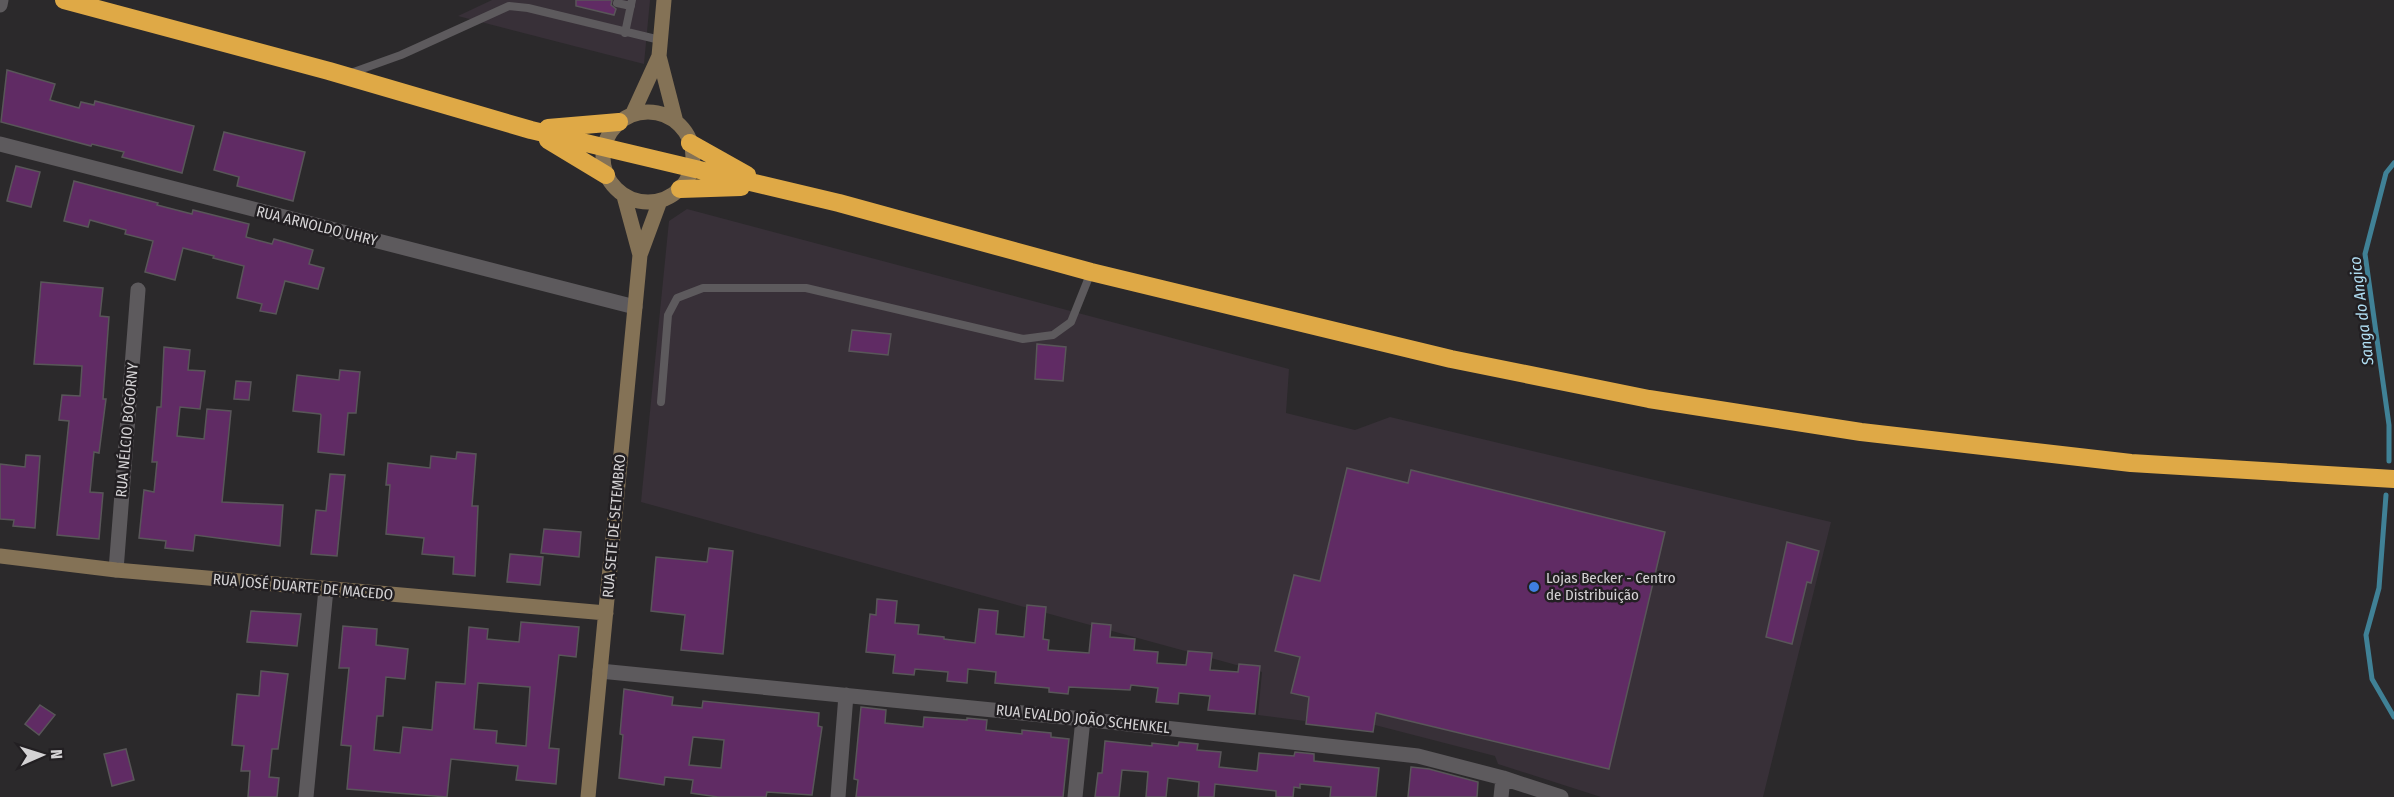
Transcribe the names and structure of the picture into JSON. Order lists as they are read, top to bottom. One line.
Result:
{"streets":{"street":["RUA ARNOLDO UHRY","RUA NÉLCIO BOGORNY","RUA SETE DE SETEMBRO","RUA JOSÉ DUARTE DE MACEDO","RUA EVALDO JOÃO SCHENKEL"]},"crossings":[["RUA ARNOLDO UHRY","RUA SETE DE SETEMBRO"],["RUA NÉLCIO BOGORNY","RUA JOSÉ DUARTE DE MACEDO"],["RUA SETE DE SETEMBRO","RUA JOSÉ DUARTE DE MACEDO"],["RUA SETE DE SETEMBRO","RUA EVALDO JOÃO SCHENKEL"]],"water":["Sanga do Angico"],"places":["Lojas Becker - Centro de Distribuição"],"north":"right"}
